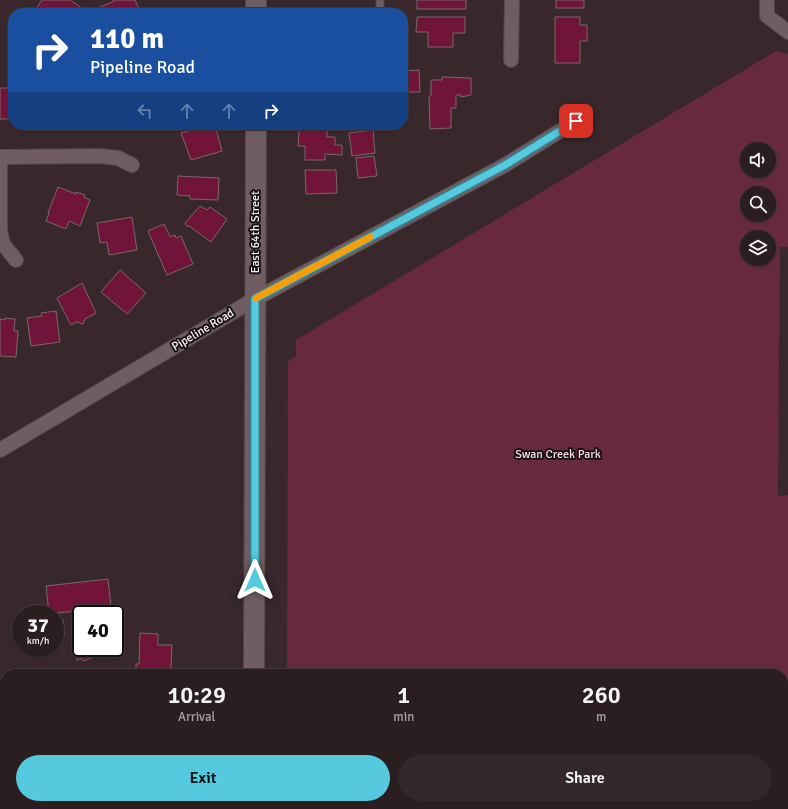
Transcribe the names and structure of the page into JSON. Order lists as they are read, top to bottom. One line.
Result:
{"streets":{"street":["East 64th Street","Pipeline Road"]},"crossings":[["East 64th Street","Pipeline Road"]],"parks":["Swan Creek Park"],"page":{"turn":["110 m","Pipeline Road"],"speed":"37 km/h","limit":"40","eta":["10:29","Arrival","1","min","260","m"],"buttons":["Exit","Share"]}}
